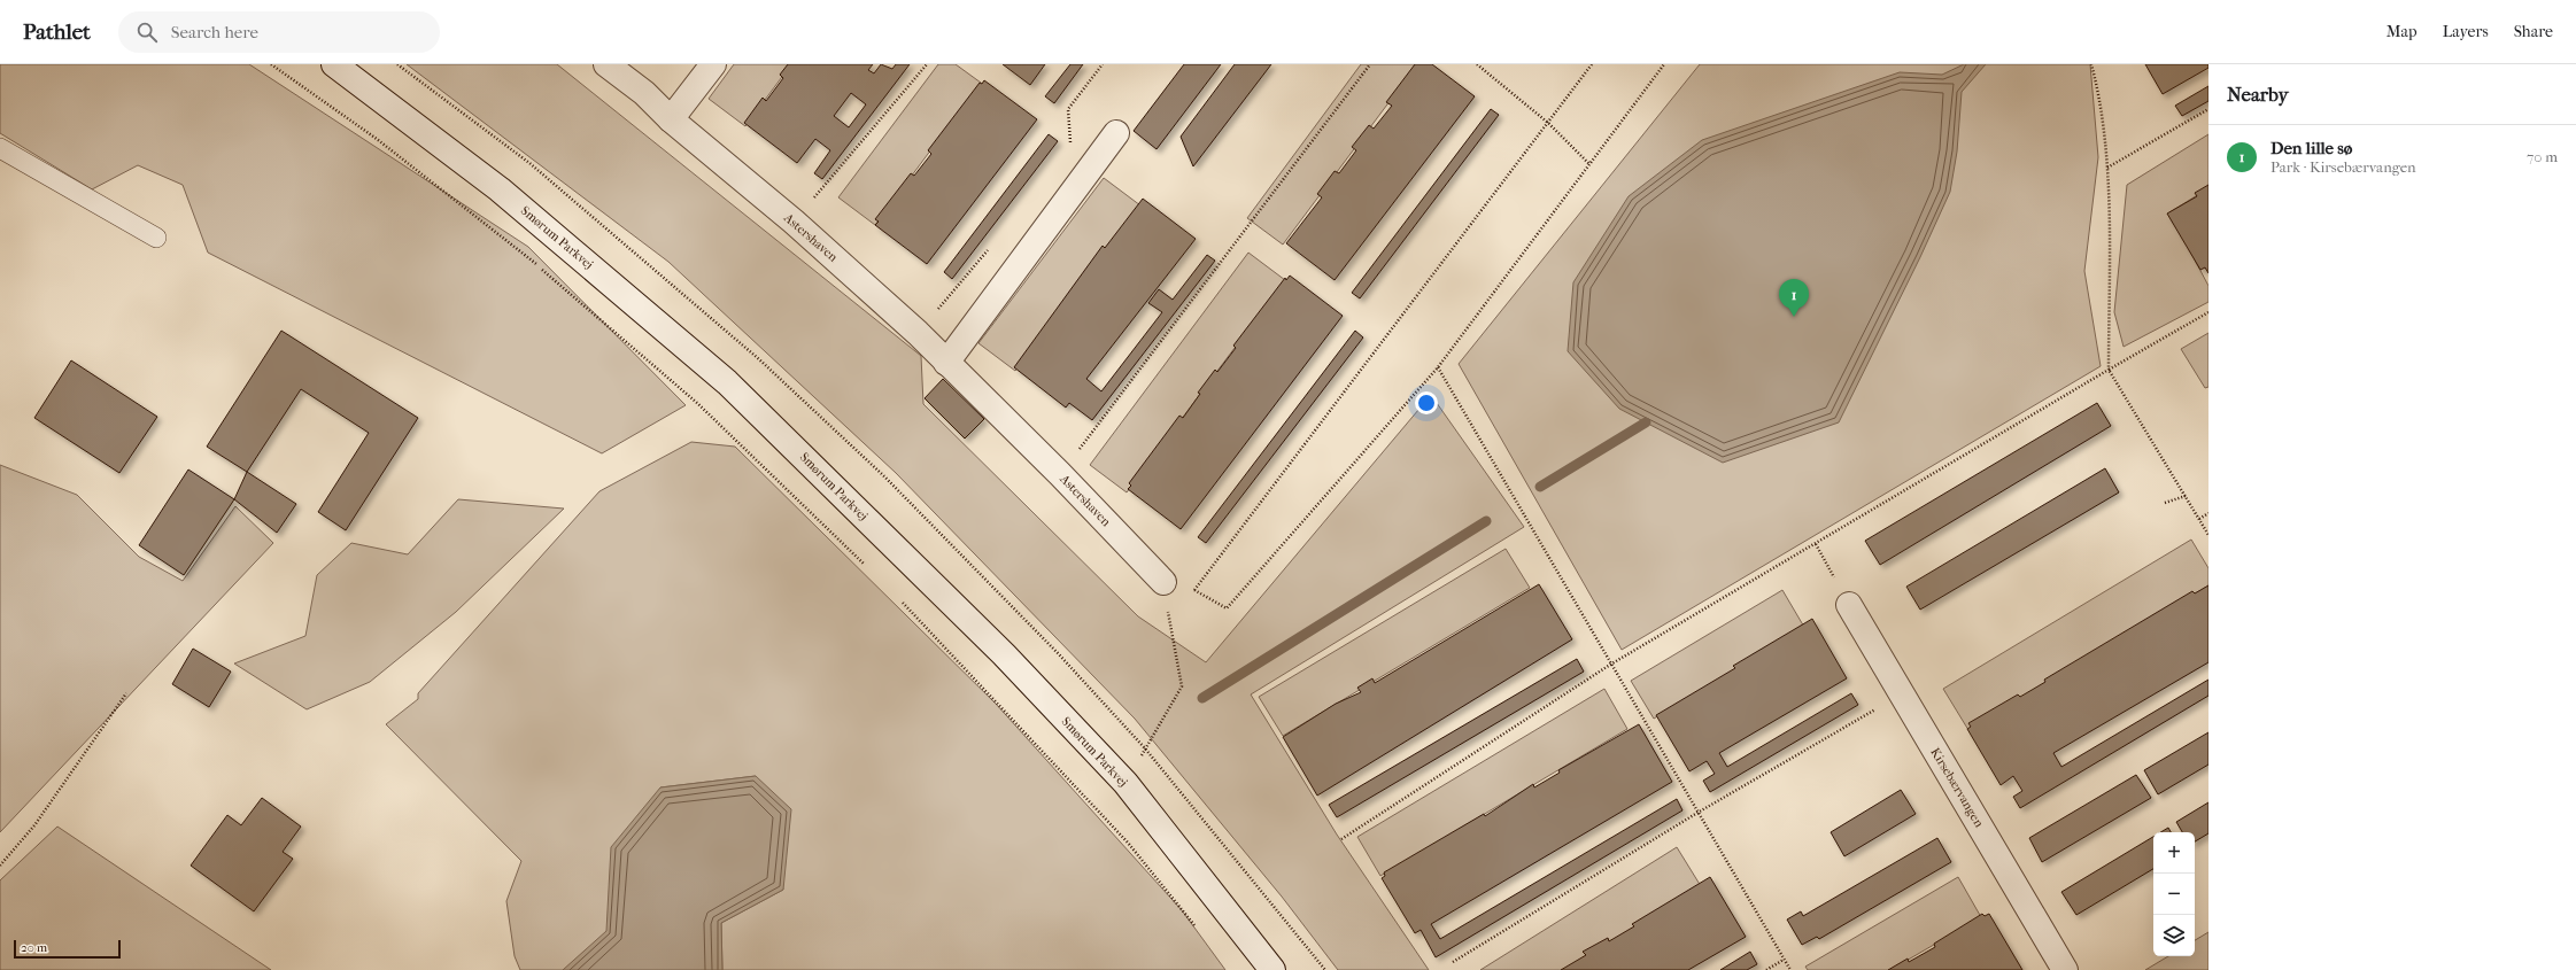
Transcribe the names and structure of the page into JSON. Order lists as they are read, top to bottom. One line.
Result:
{"streets":{"street":["Smørum Parkvej","Astershaven","Kirsebærvangen"]},"scale_bar":"20 m","page":{"header":"Pathlet","search":"Search here","nav":["Map","Layers","Share"],"heading":"Nearby","list":[{"mark":"1","name":"Den lille sø","note":"Park · Kirsebærvangen","value":"70 m"}],"pins":"1","map_buttons":["+","−"],"scale":"20 m"}}
